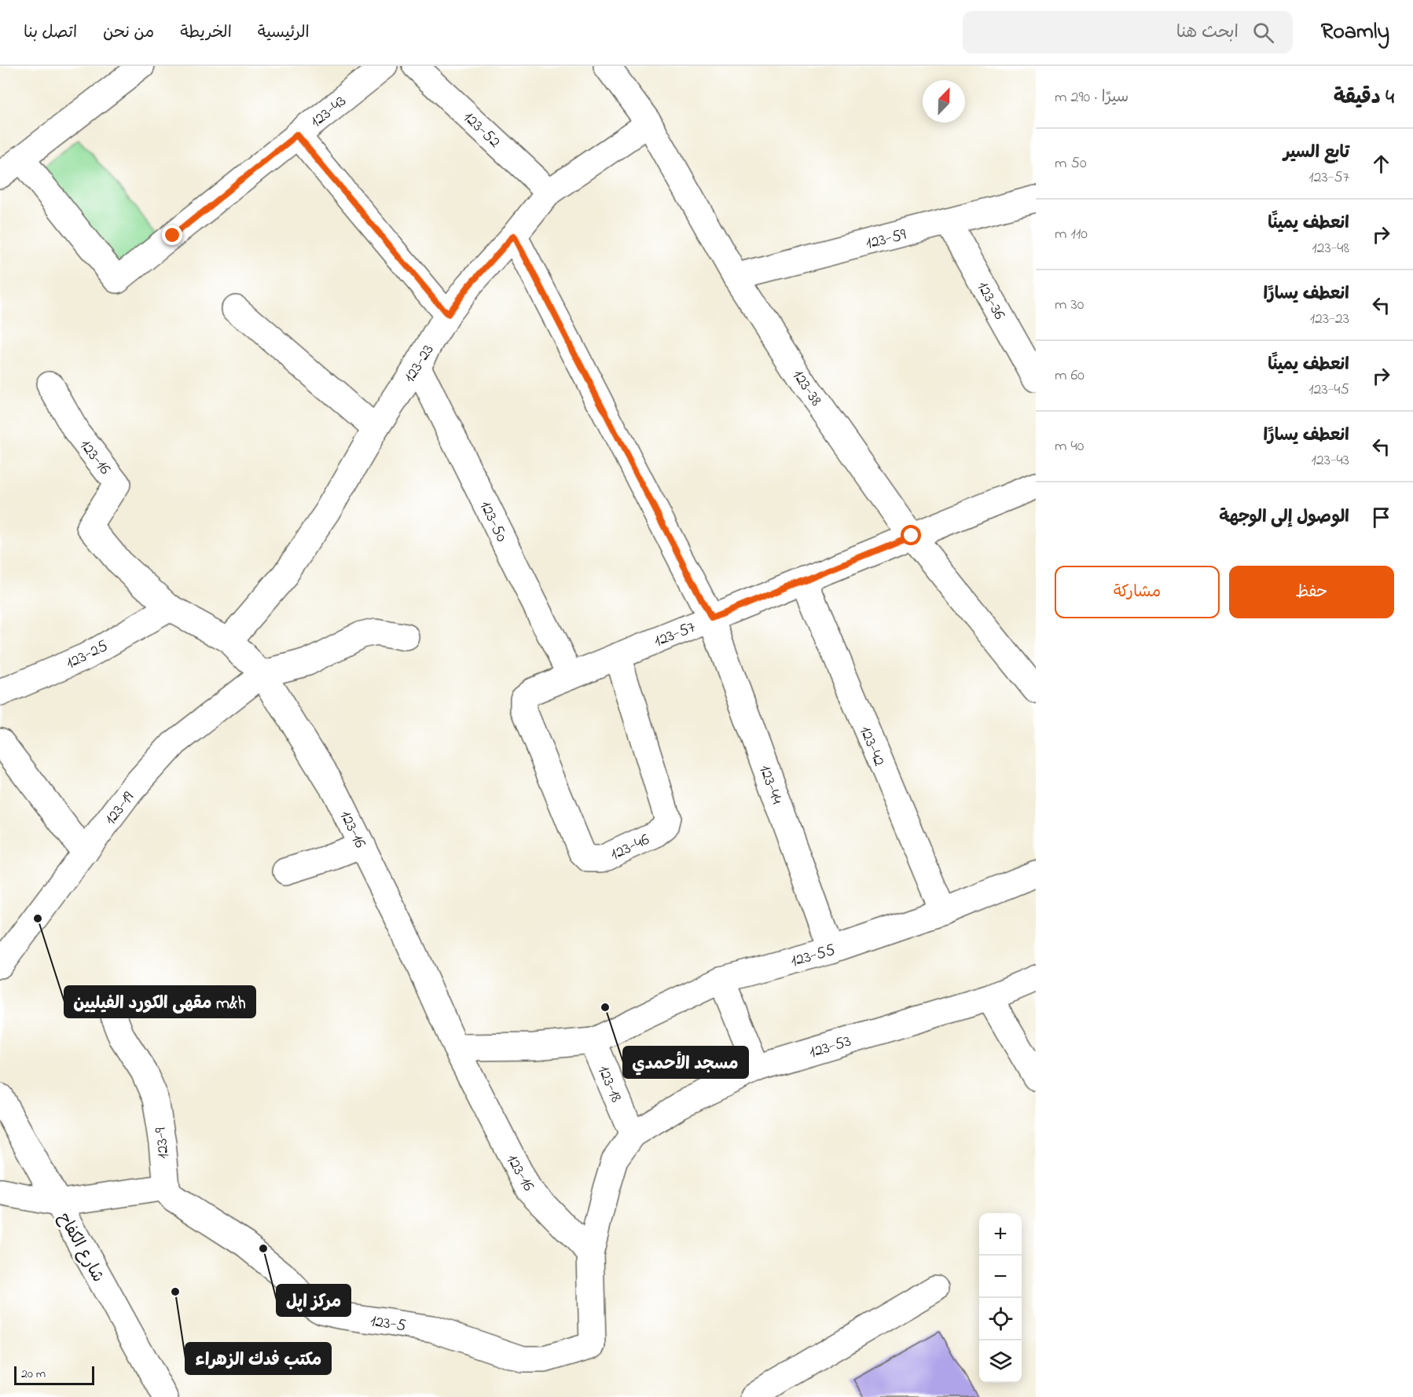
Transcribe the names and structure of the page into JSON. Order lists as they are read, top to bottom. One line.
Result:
{"streets":{"street":["123-43","123-52","123-59","123-36","123-23","123-38","123-16","123-50","123-57","123-25","123-42","123-44","123-19","123-46","123-55","123-53","123-18","123-9","شارع الكفاح","123-5"]},"crossings":[["123-52","123-23"],["123-59","123-36"],["123-59","123-38"],["123-23","123-38"],["123-23","123-16"],["123-23","123-50"],["123-23","123-44"],["123-38","123-57"],["123-16","123-25"],["123-16","123-19"],["123-16","123-5"],["123-50","123-57"],["123-57","123-42"],["123-57","123-44"],["123-57","123-46"],["123-42","123-55"],["123-44","123-55"],["123-55","123-18"],["123-53","123-18"],["123-9","123-5"]],"places":["مقهى الكورد الفيليين m&h","مسجد الأحمدي","مركز اپل","مكتب فدك الزهراء"],"scale_bar":"20 m","north":"top right","page":{"header":"Roamly","search":"ابحث هنا","nav":["الرئيسية","الخريطة","من نحن","اتصل بنا"],"heading":["4 دقيقة","سيرًا · 290 m"],"list":[["تابع السير","123-57","50 m"],["انعطف يمينًا","123-48","110 m"],["انعطف يسارًا","123-23","30 m"],["انعطف يمينًا","123-45","60 m"],["انعطف يسارًا","123-43","40 m"],"الوصول إلى الوجهة"],"buttons":["حفظ","مشاركة"],"map_buttons":["+","−"],"scale":"20 m"}}
